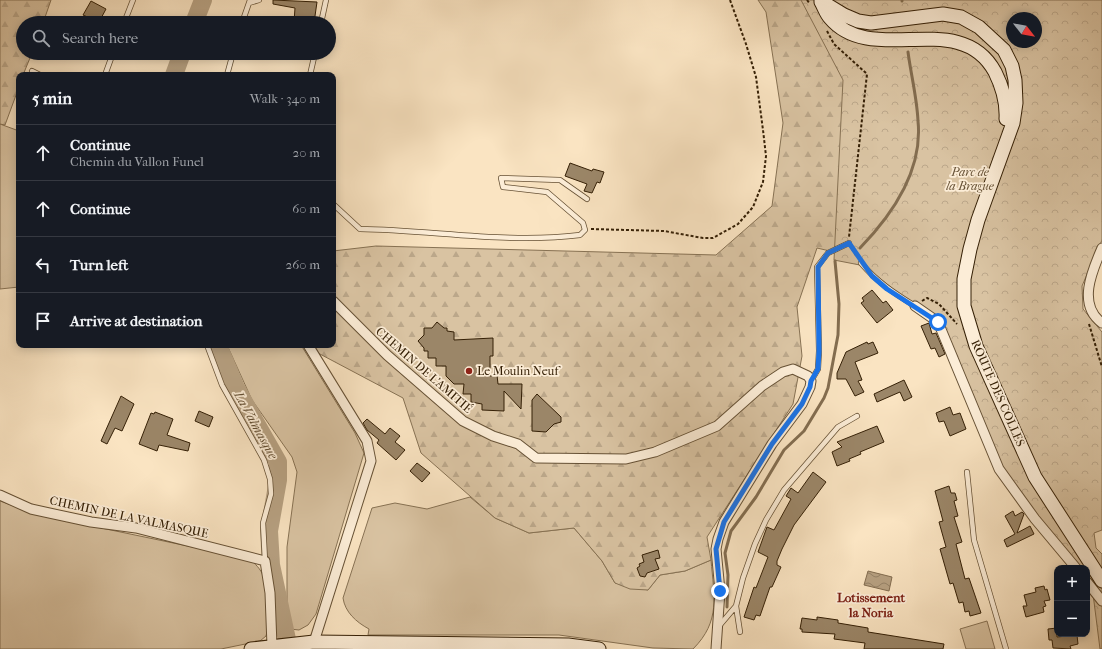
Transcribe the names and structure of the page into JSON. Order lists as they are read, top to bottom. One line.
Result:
{"streets":{"street":["CHEMIN DE L'AMITIÉ","ROUTE DES COLLES","CHEMIN DE LA VALMASQUE"]},"districts":["Lotissement la Noria"],"water":["La Valmasque"],"parks":["Parc de la Brague"],"places":["Le Moulin Neuf"],"north":"bottom right","page":{"search":"Search here","heading":["5 min","Walk · 340 m"],"list":[["Continue","Chemin du Vallon Funel","20 m"],["Continue","60 m"],["Turn left","260 m"],"Arrive at destination"],"map_buttons":["+","−"]}}
